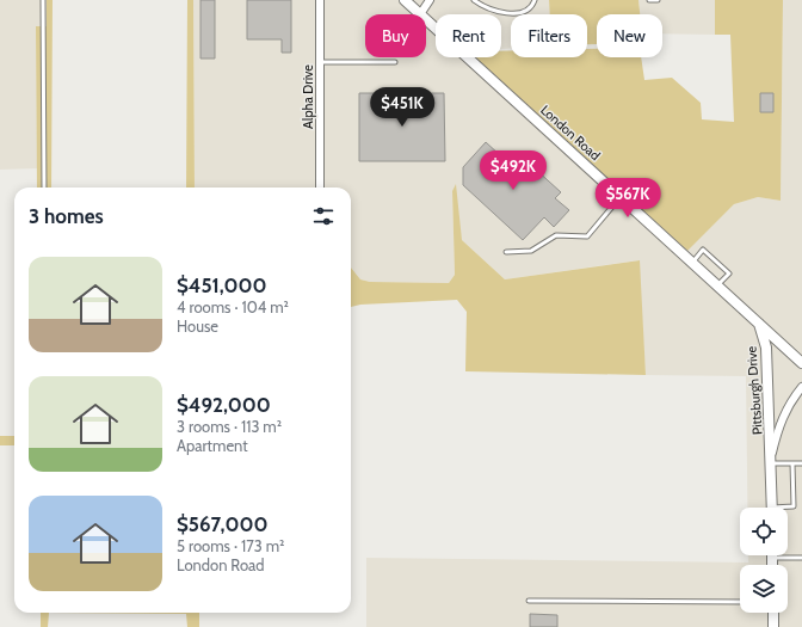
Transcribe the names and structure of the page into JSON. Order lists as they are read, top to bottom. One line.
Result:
{"streets":{"street":["Alpha Drive","London Road","Pittsburgh Drive"]},"crossings":[["London Road","Pittsburgh Drive"]],"page":{"chip":["Buy","Rent","Filters","New"],"price":["$451K","$492K","$567K"],"heading":"3 homes","list":[{"name":"$451,000","note":"4 rooms · 104 m² · House"},{"name":"$492,000","note":"3 rooms · 113 m² · Apartment"},{"name":"$567,000","note":"5 rooms · 173 m² · London Road"}]}}
